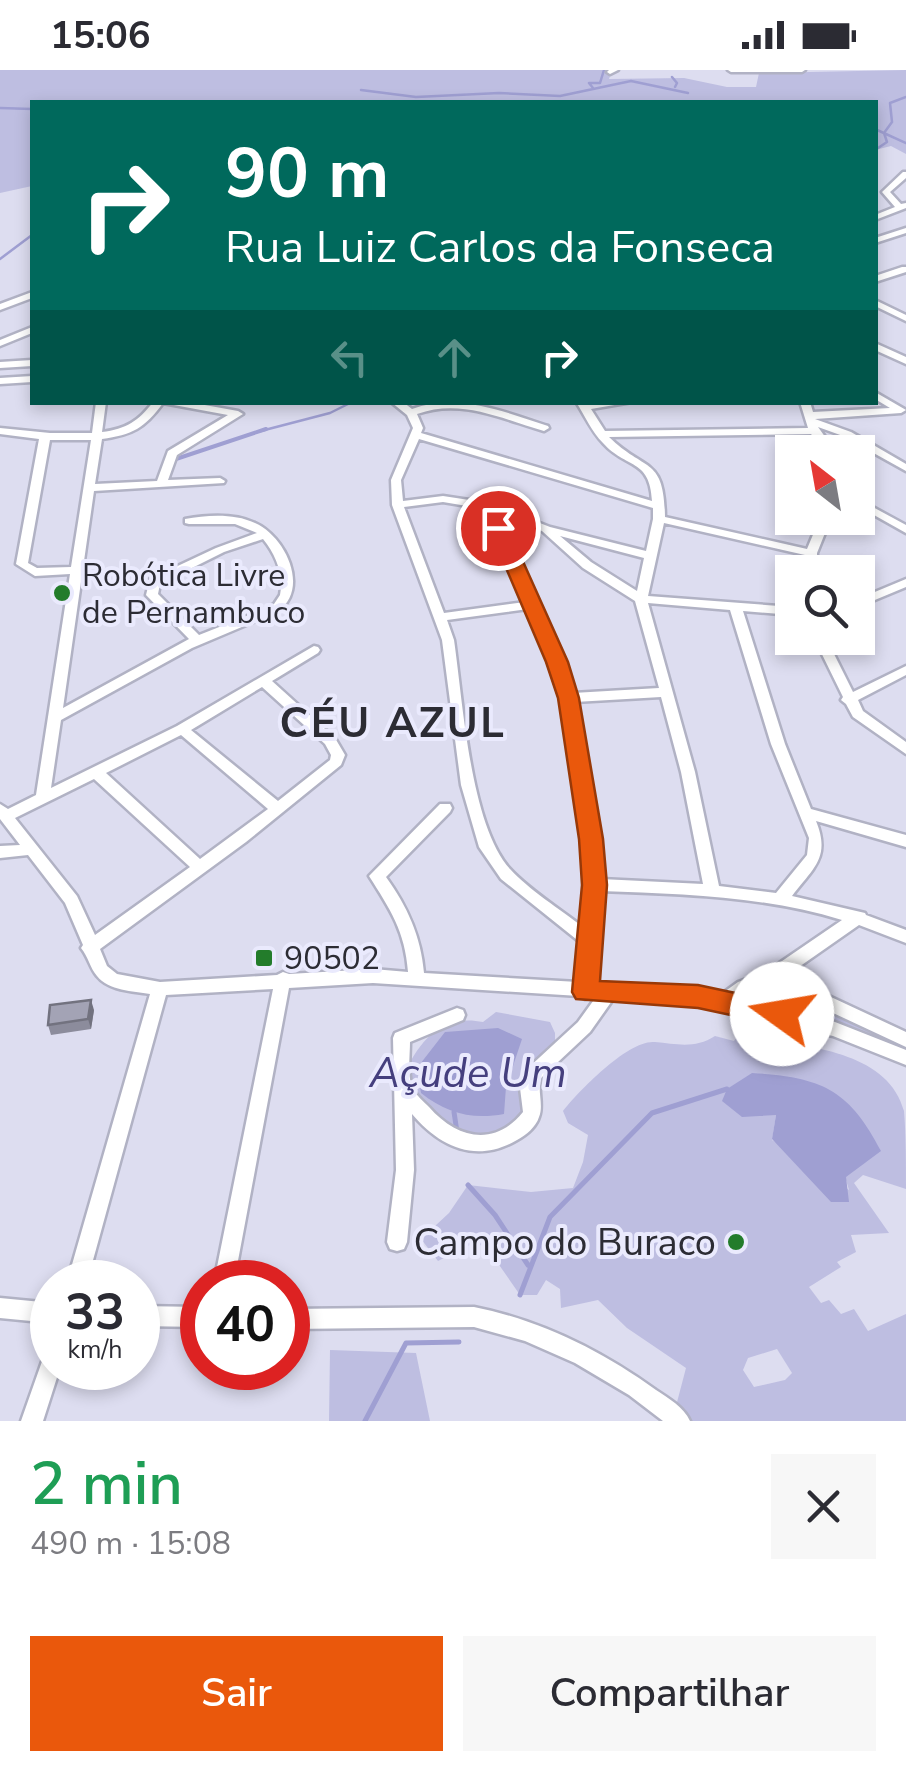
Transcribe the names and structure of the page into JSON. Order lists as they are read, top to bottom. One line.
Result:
{"districts":["CÉU AZUL"],"water":["Açude Um"],"places":{"other":["Robótica Livre de Pernambuco","Campo do Buraco"],"transit":["90502"]},"north":"top left","page":{"status":"15:06","turn":["90 m","Rua Luiz Carlos da Fonseca"],"speed":"33 km/h","limit":"40","heading":["2 min","490 m · 15:08"],"buttons":["Sair","Compartilhar"]}}
